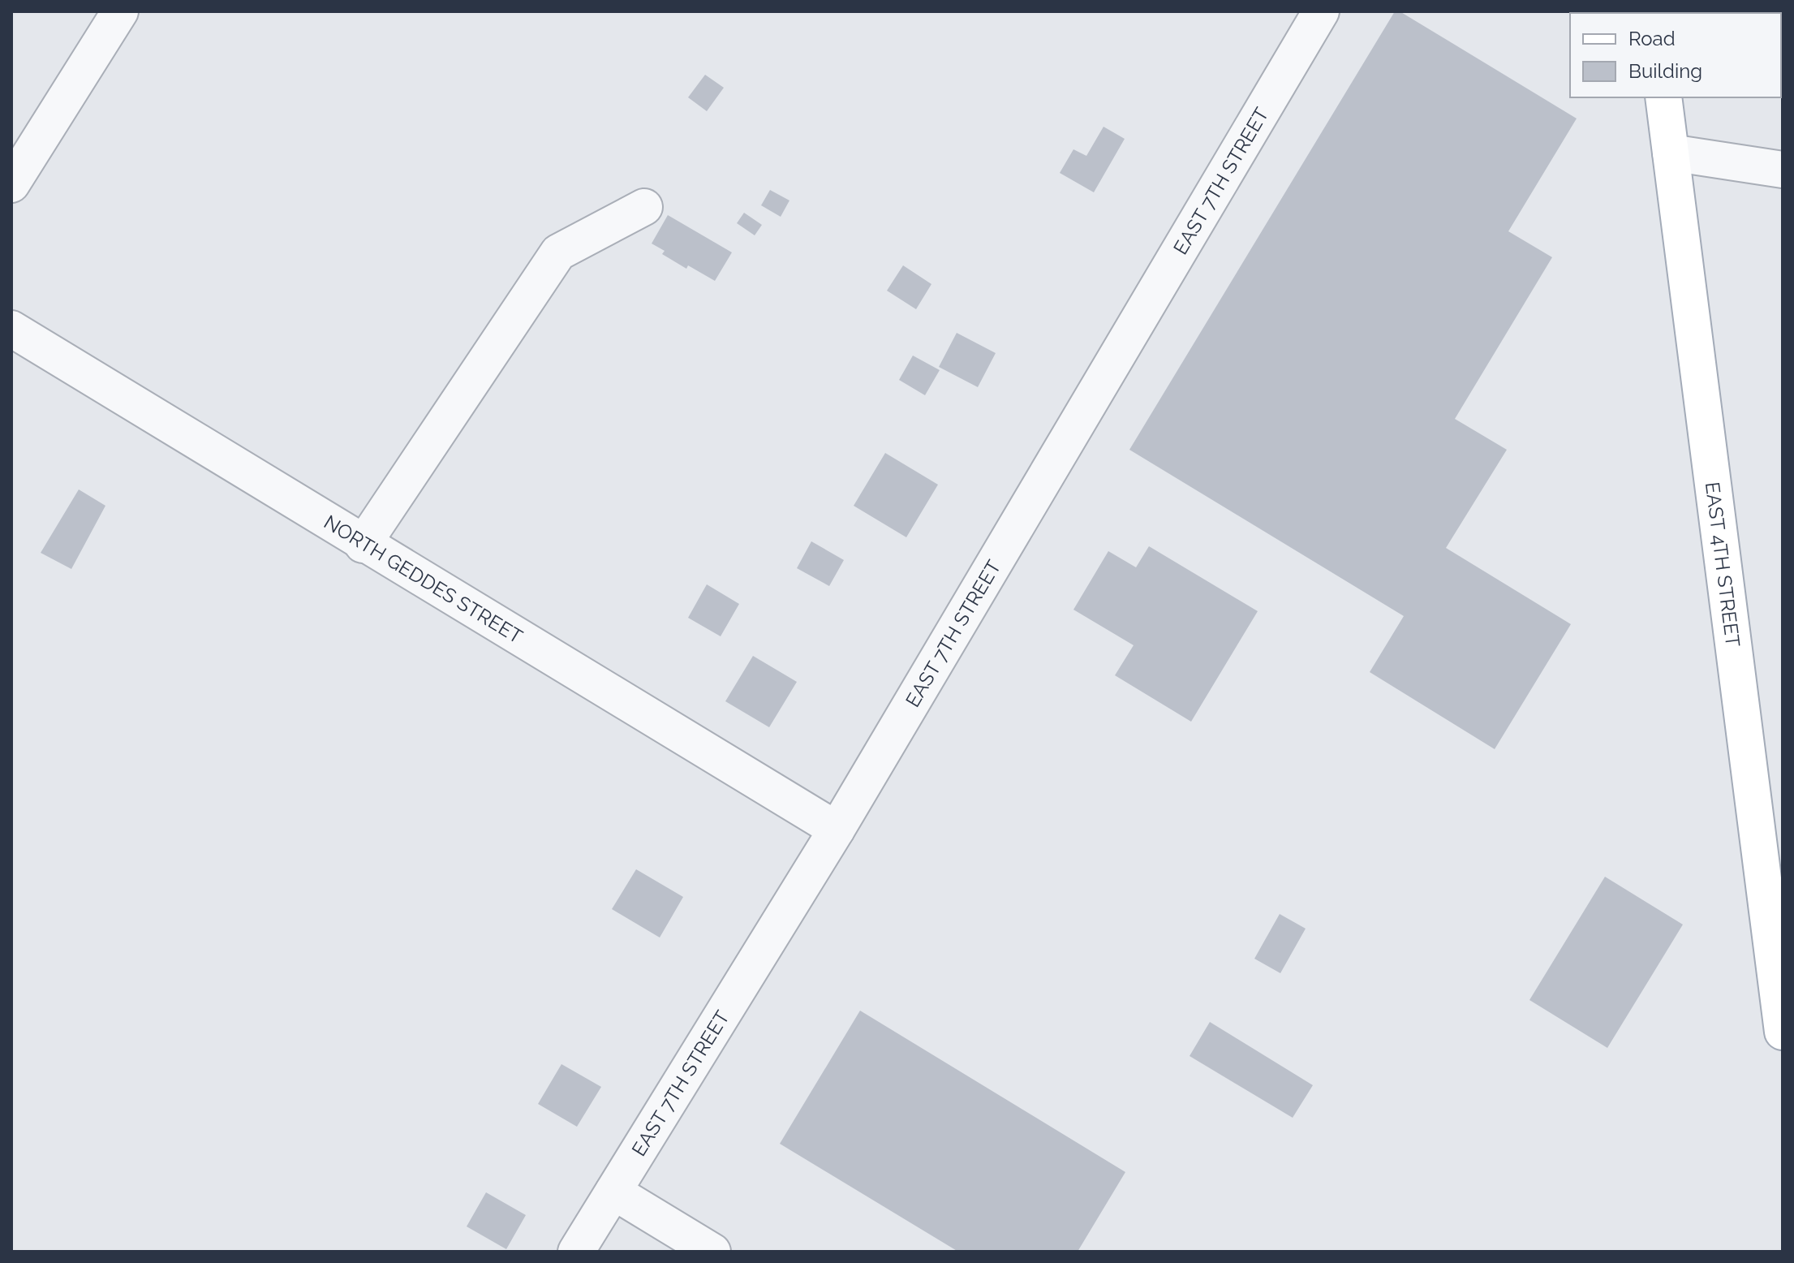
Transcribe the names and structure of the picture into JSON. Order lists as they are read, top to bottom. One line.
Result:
{"streets":{"main road":["EAST 4TH STREET"],"street":["EAST 7TH STREET","NORTH GEDDES STREET"]},"crossings":[["EAST 7TH STREET","NORTH GEDDES STREET"]],"legend":["Road","Building"]}
